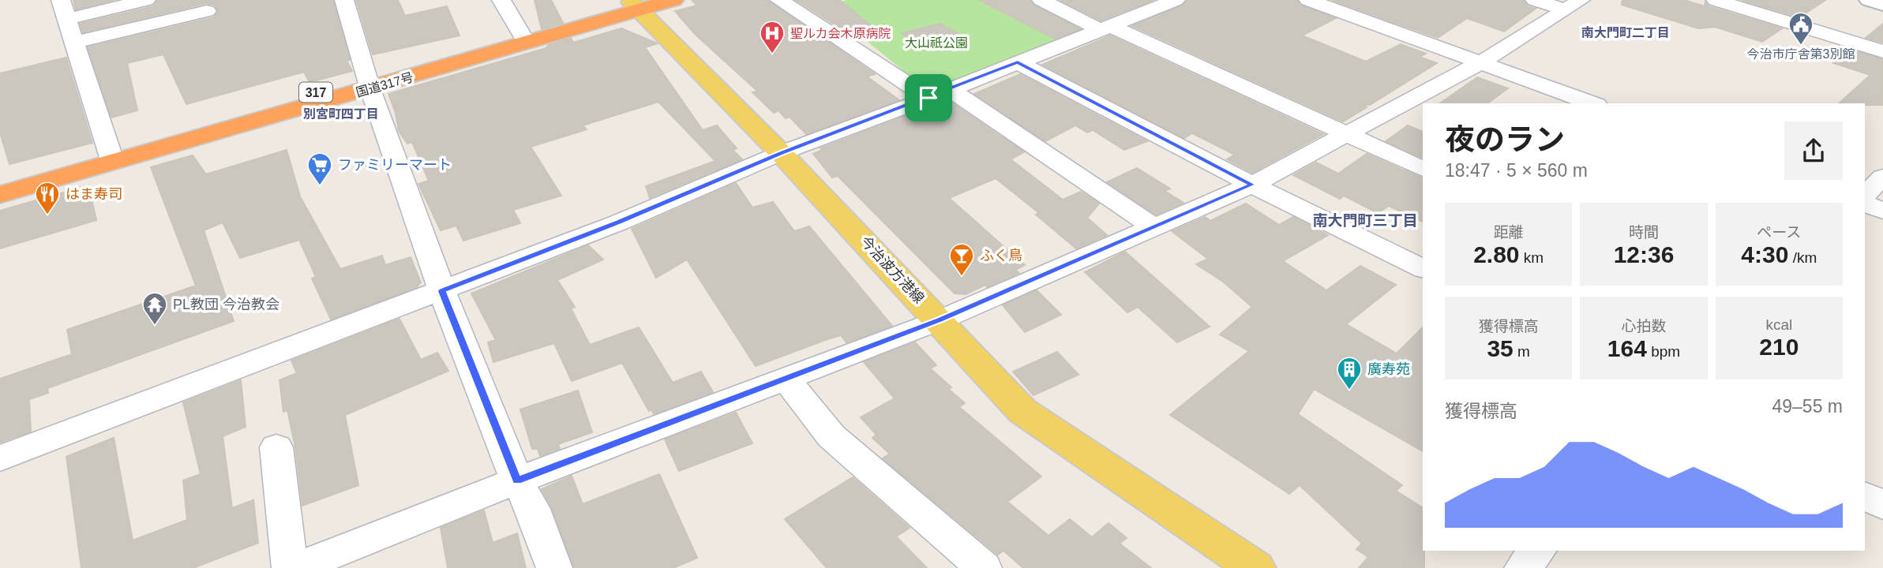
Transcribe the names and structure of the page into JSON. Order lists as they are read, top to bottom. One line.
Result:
{"streets":{"highway":["国道317号","317"],"main road":["今治波方港線"]},"crossings":[["国道317号","今治波方港線"]],"districts":["南大門町二丁目","別宮町四丁目","南大門町三丁目"],"parks":["大山祇公園"],"places":{"public building":["今治市庁舎第3別館"],"hospital":["聖ルカ会木原病院"],"supermarket":["ファミリーマート"],"restaurant":["はま寿司"],"bar":["ふく鳥"],"temple":["PL教団 今治教会"],"building":["廣寿苑"]},"page":{"heading":["夜のラン","18:47 · 5 × 560 m"],"stats":[["距離","2.80 km"],["時間","12:36"],["ペース","4:30 /km"],["獲得標高","35 m"],["心拍数","164 bpm"],["kcal","210"]],"chart":["獲得標高","49–55 m"]}}
